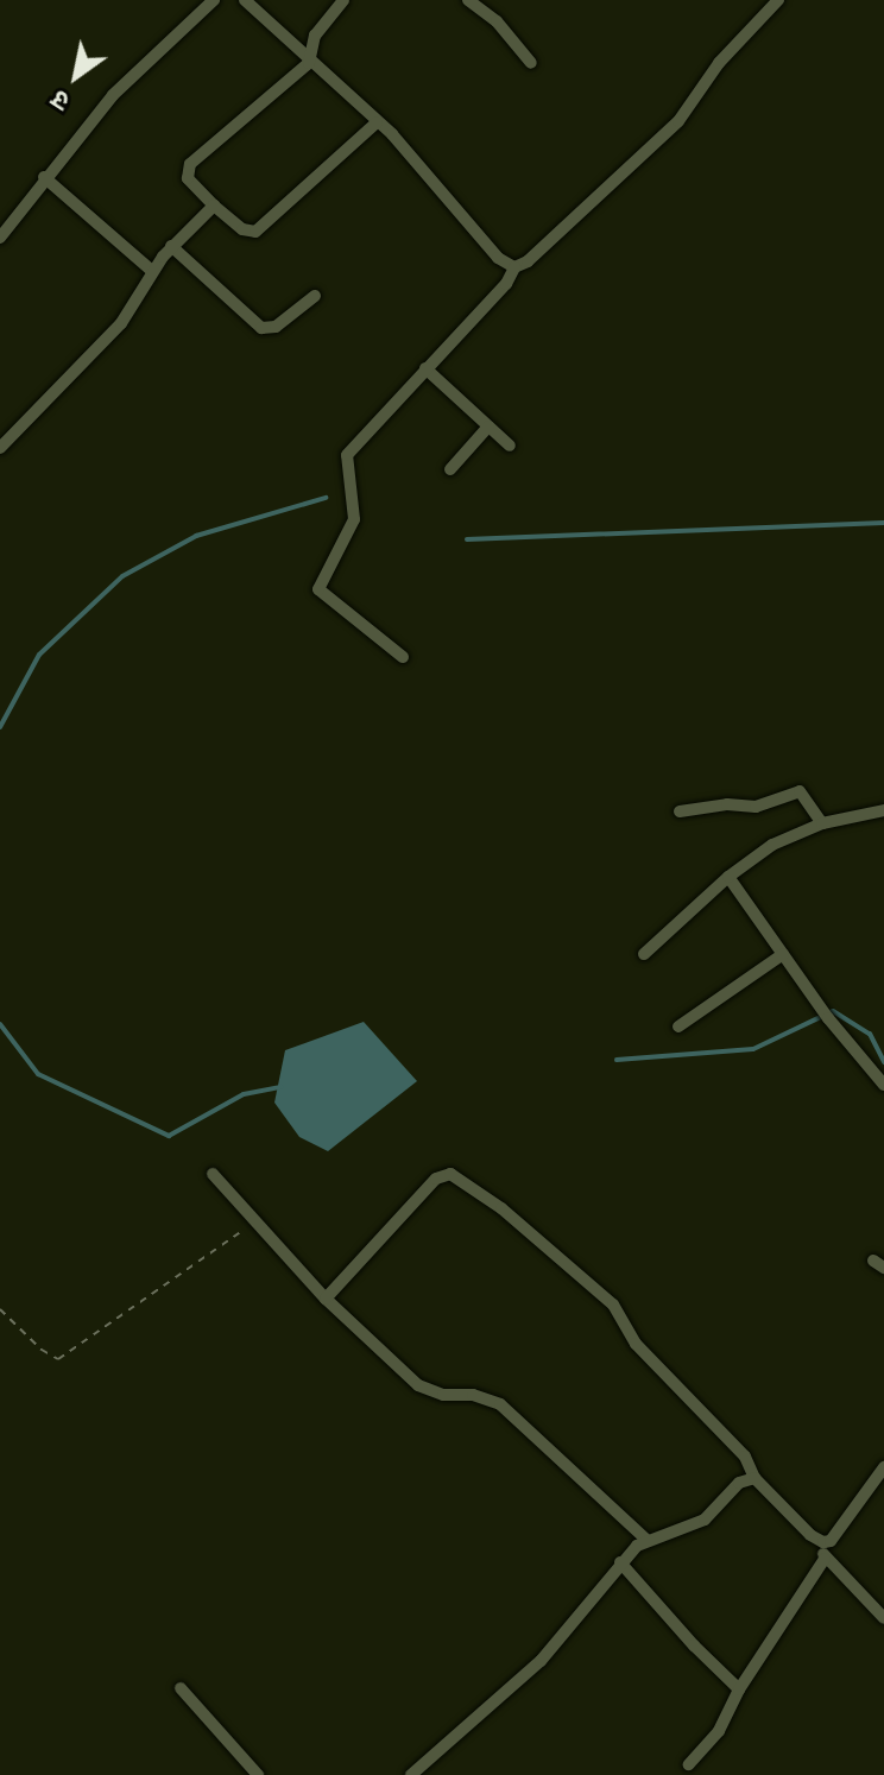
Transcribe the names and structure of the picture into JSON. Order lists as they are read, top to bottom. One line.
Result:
{"north":"bottom left"}
